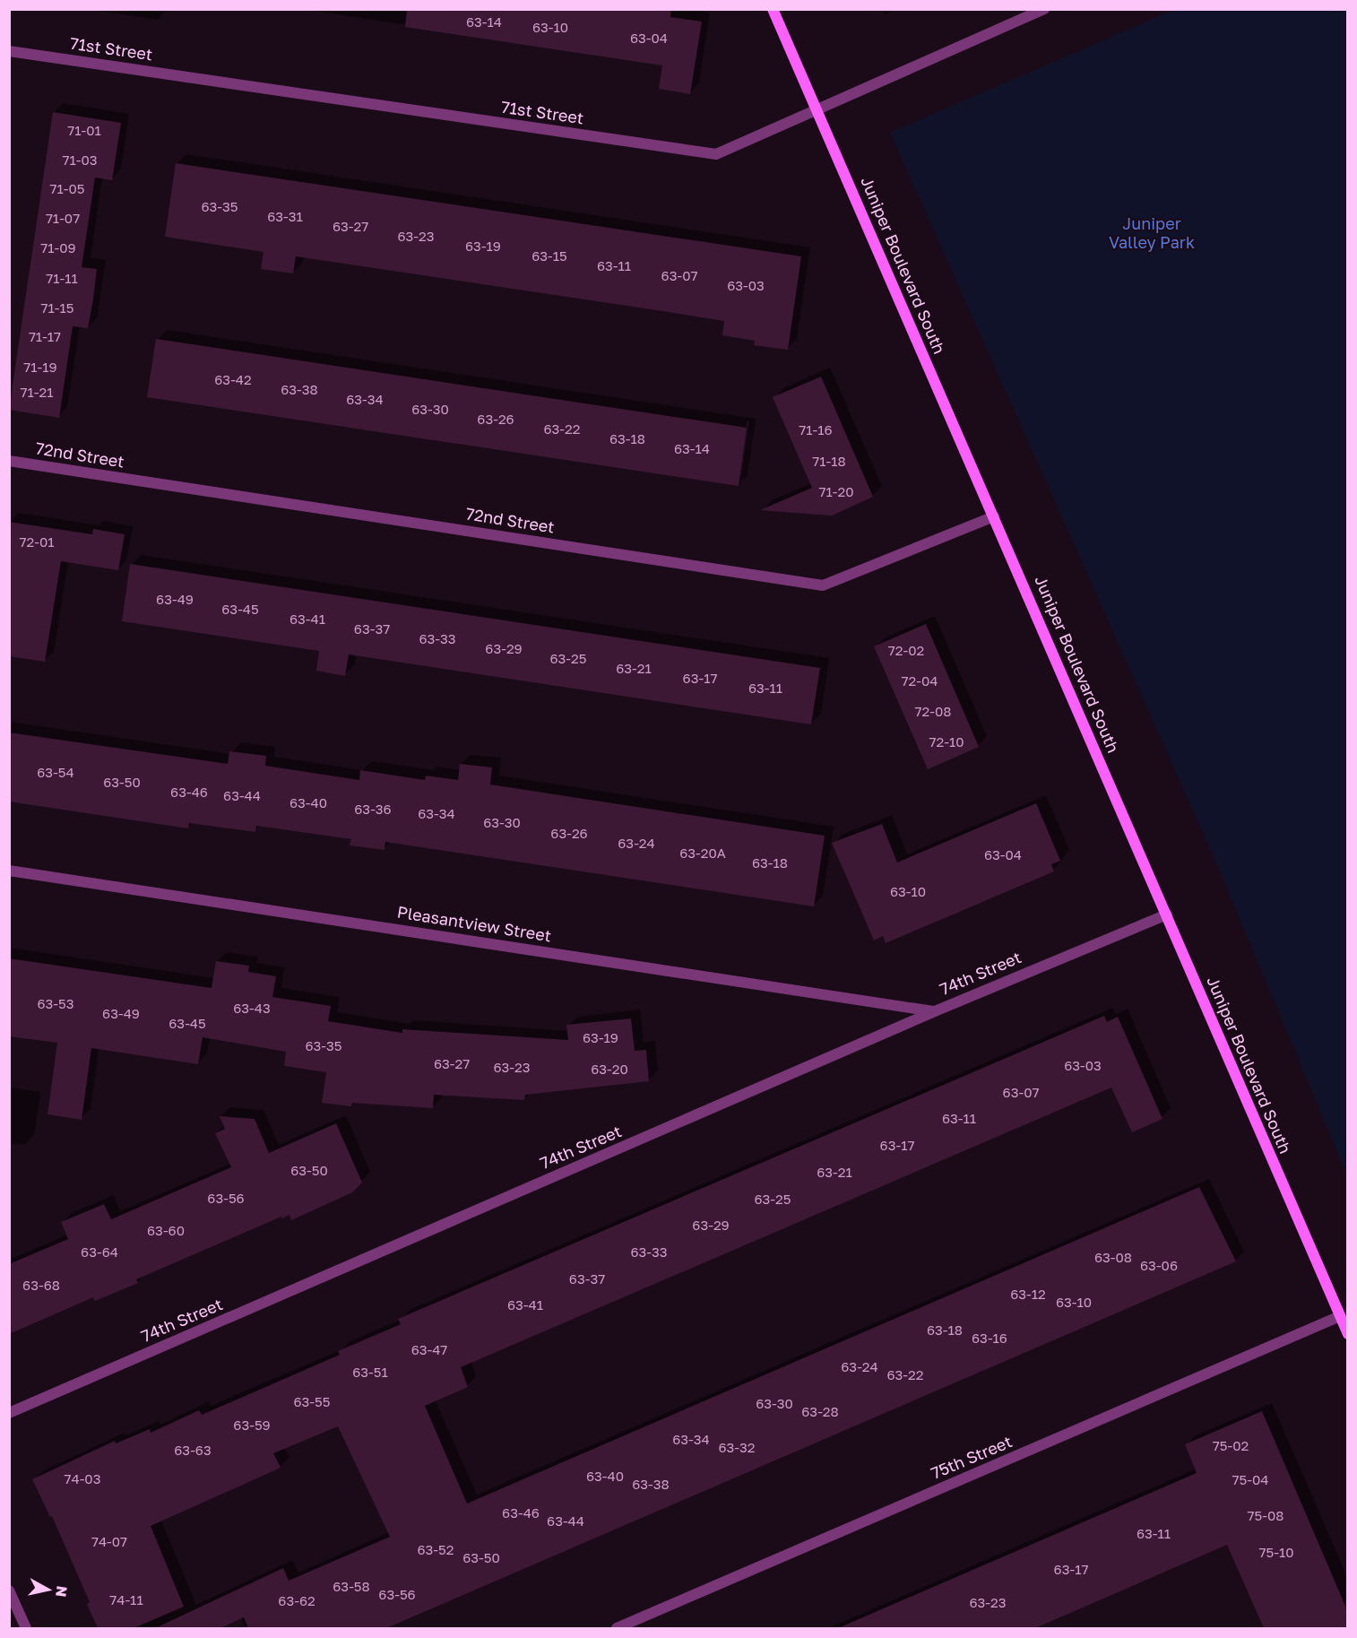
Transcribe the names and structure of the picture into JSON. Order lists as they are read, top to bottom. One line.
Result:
{"streets":{"street":["71st Street","Juniper Boulevard South","72nd Street","Pleasantview Street","74th Street","75th Street"]},"crossings":[["71st Street","Juniper Boulevard South"],["Juniper Boulevard South","72nd Street"],["Juniper Boulevard South","74th Street"],["Juniper Boulevard South","75th Street"],["Pleasantview Street","74th Street"]],"parks":["Juniper Valley Park"],"house_numbers":["63-14","63-10","63-04","71-01","71-03","71-05","63-35","63-31","71-07","63-27","63-23","63-19","71-09","63-15","63-11","63-07","71-11","63-03","71-15","71-17","71-19","63-42","63-38","71-21","63-34","63-30","63-26","63-22","71-16","63-18","63-14","71-18","71-20","72-01","63-49","63-45","63-41","63-37","63-33","63-29","72-02","63-25","63-21","63-17","72-04","63-11","72-08","72-10","63-54","63-50","63-46","63-44","63-40","63-36","63-34","63-30","63-26","63-24","63-20A","63-04","63-18","63-10","63-53","63-43","63-49","63-45","63-19","63-35","63-27","63-03","63-23","63-20","63-07","63-11","63-17","63-50","63-21","63-56","63-25","63-29","63-60","63-64","63-33","63-08","63-06","63-37","63-68","63-12","63-10","63-41","63-18","63-16","63-47","63-24","63-51","63-22","63-55","63-30","63-28","63-59","63-34","75-02","63-32","63-63","63-40","74-03","75-04","63-38","63-46","75-08","63-44","63-11","74-07","63-52","75-10","63-50","63-17","63-58","63-56","74-11","63-62","63-23"],"north":"right"}
